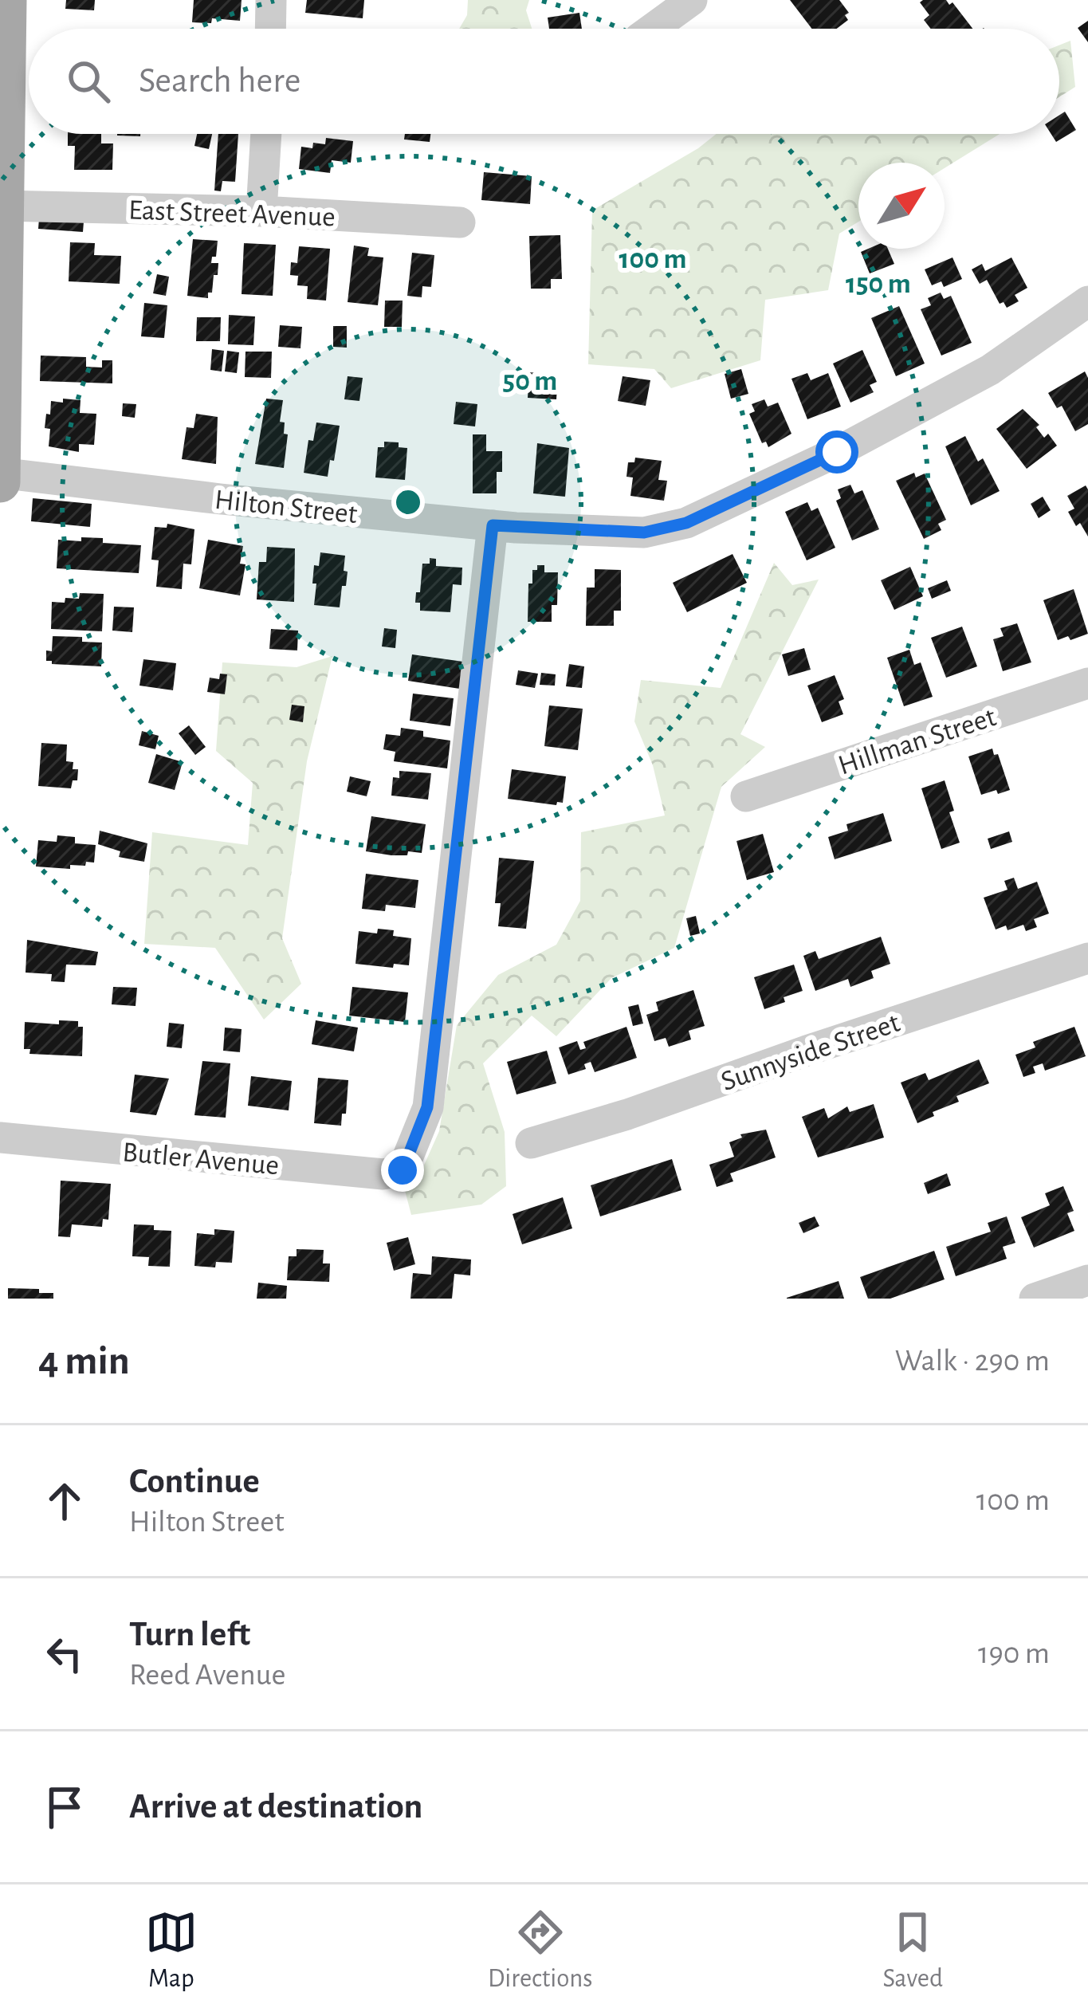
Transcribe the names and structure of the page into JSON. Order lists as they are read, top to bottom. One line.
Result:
{"streets":{"street":["East Street Avenue","Hilton Street","Hillman Street","Sunnyside Street","Butler Avenue"]},"crossings":[["Hilton Street","Butler Avenue"]],"north":"top right","page":{"search":"Search here","heading":["4 min","Walk · 290 m"],"list":[["Continue","Hilton Street","100 m"],["Turn left","Reed Avenue","190 m"],"Arrive at destination"],"nav":["Map","Directions","Saved"]},"rings":["100 m","150 m","50 m"]}
